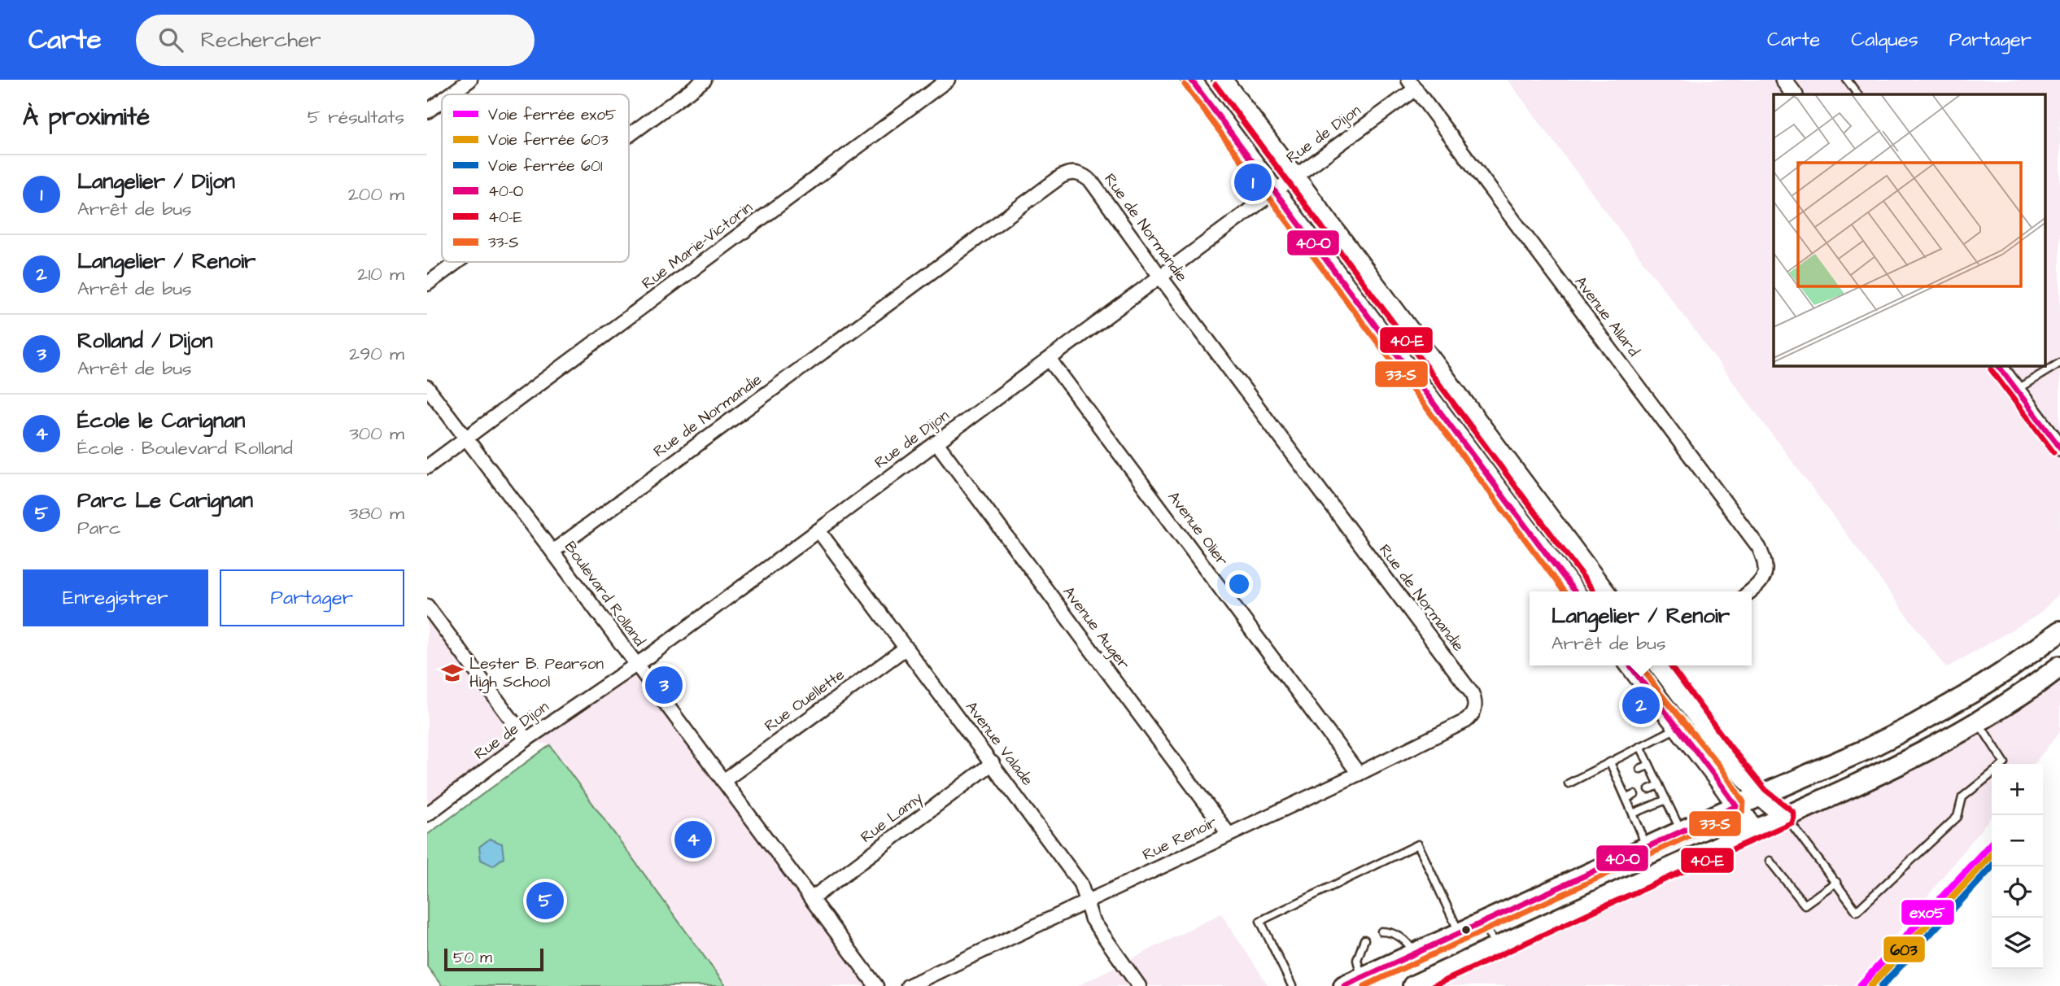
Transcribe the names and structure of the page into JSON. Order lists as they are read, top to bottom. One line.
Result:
{"streets":{"street":["Rue de Dijon","Rue de Normandie","Rue Marie-Victorin","Avenue Allard","Avenue Olier","Boulevard Rolland","Avenue Auger","Rue Ouellette","Avenue Valade","Rue Lamy","Rue Renoir"]},"crossings":[["Rue de Dijon","Rue de Normandie"],["Rue de Dijon","Avenue Allard"],["Rue de Dijon","Avenue Olier"],["Rue de Dijon","Boulevard Rolland"],["Rue de Dijon","Avenue Auger"],["Rue de Dijon","Avenue Valade"],["Rue de Normandie","Boulevard Rolland"],["Rue de Normandie","Rue Renoir"],["Rue Marie-Victorin","Boulevard Rolland"],["Avenue Olier","Rue Renoir"],["Boulevard Rolland","Rue Ouellette"],["Boulevard Rolland","Rue Lamy"],["Avenue Auger","Rue Renoir"],["Rue Ouellette","Avenue Valade"],["Avenue Valade","Rue Lamy"],["Avenue Valade","Rue Renoir"]],"places":{"school or university":["Lester B. Pearson High School"]},"lines":["transit line 40-O","transit line 40-E","transit line 33-S","rail line exo5","rail line 603","rail line 601"],"legend":["Voie ferrée exo5","Voie ferrée 603","Voie ferrée 601","40-O","40-E","33-S"],"scale_bar":"50 m","page":{"header":"Carte","search":"Rechercher","nav":["Carte","Calques","Partager"],"heading":["À proximité","5 résultats"],"list":[{"mark":"1","name":"Langelier / Dijon","note":"Arrêt de bus","value":"200 m"},{"mark":"2","name":"Langelier / Renoir","note":"Arrêt de bus","value":"210 m"},{"mark":"3","name":"Rolland / Dijon","note":"Arrêt de bus","value":"290 m"},{"mark":"4","name":"École le Carignan","note":"École · Boulevard Rolland","value":"300 m"},{"mark":"5","name":"Parc Le Carignan","note":"Parc","value":"380 m"}],"pins":["1","3","2","4","5"],"buttons":["Enregistrer","Partager"],"popup":["Langelier / Renoir","Arrêt de bus"],"map_buttons":["+","−"],"scale":"50 m"}}
